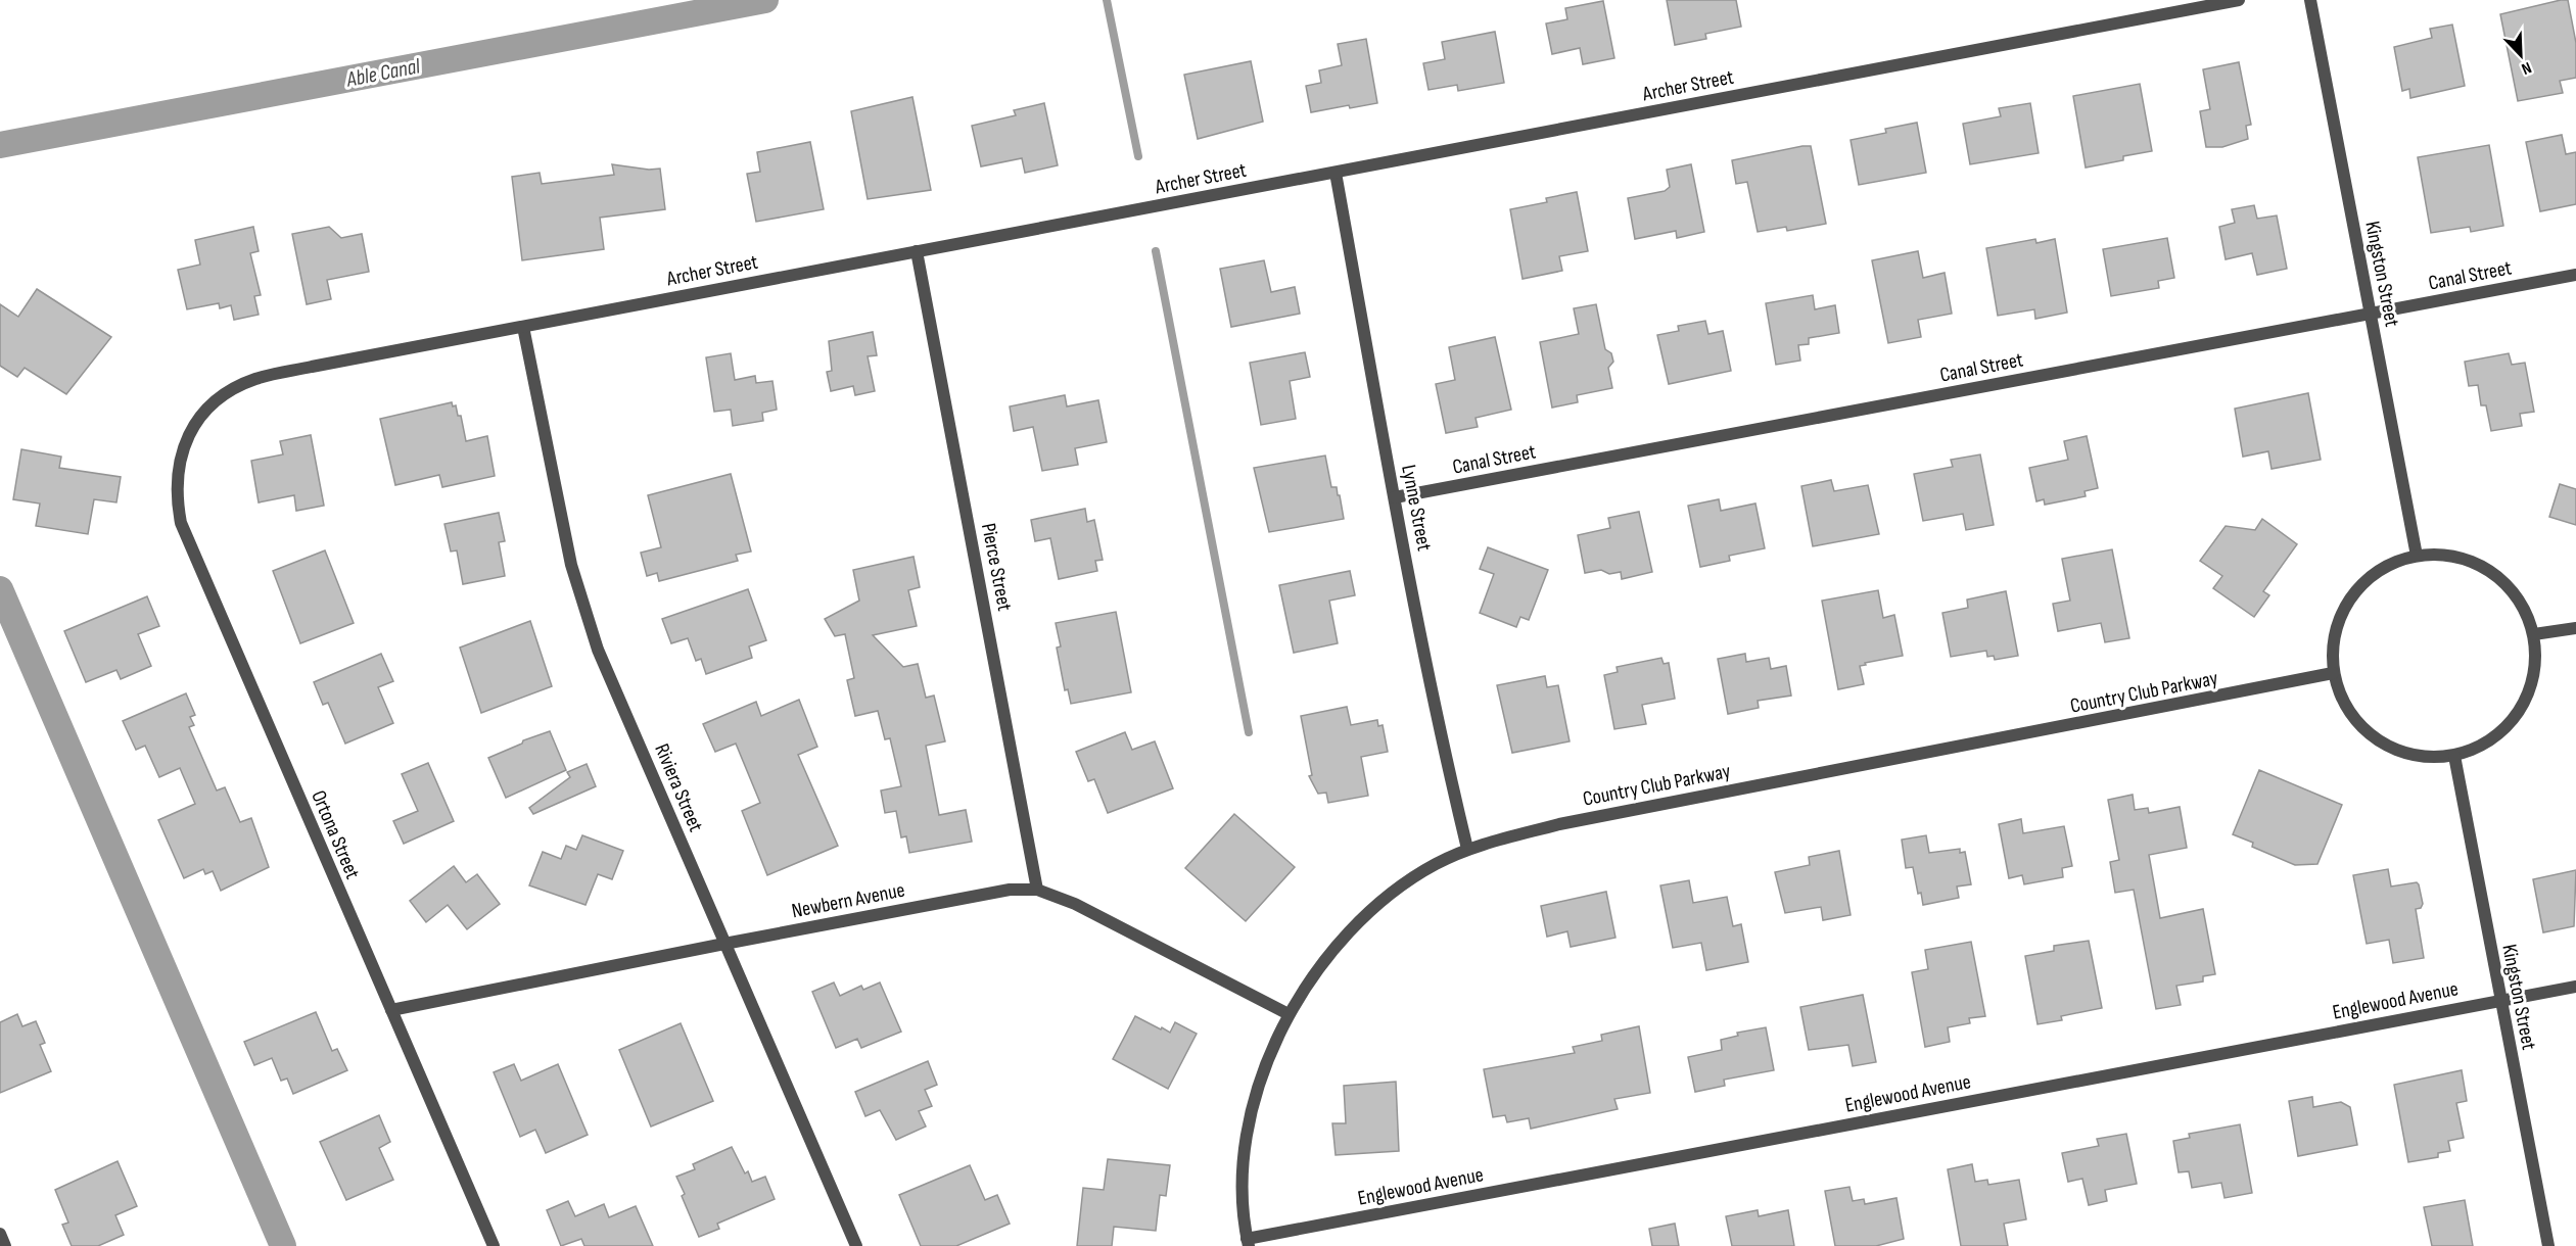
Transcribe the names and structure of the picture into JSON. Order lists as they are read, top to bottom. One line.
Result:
{"streets":{"street":["Archer Street","Kingston Street","Canal Street","Lynne Street","Pierce Street","Country Club Parkway","Riviera Street","Ortona Street","Newbern Avenue","Englewood Avenue"]},"crossings":[["Archer Street","Lynne Street"],["Archer Street","Pierce Street"],["Archer Street","Riviera Street"],["Archer Street","Ortona Street"],["Kingston Street","Canal Street"],["Kingston Street","Country Club Parkway"],["Kingston Street","Englewood Avenue"],["Canal Street","Lynne Street"],["Lynne Street","Country Club Parkway"],["Pierce Street","Newbern Avenue"],["Country Club Parkway","Newbern Avenue"],["Country Club Parkway","Englewood Avenue"],["Riviera Street","Newbern Avenue"],["Ortona Street","Newbern Avenue"]],"water":["Able Canal"],"north":"bottom right"}
